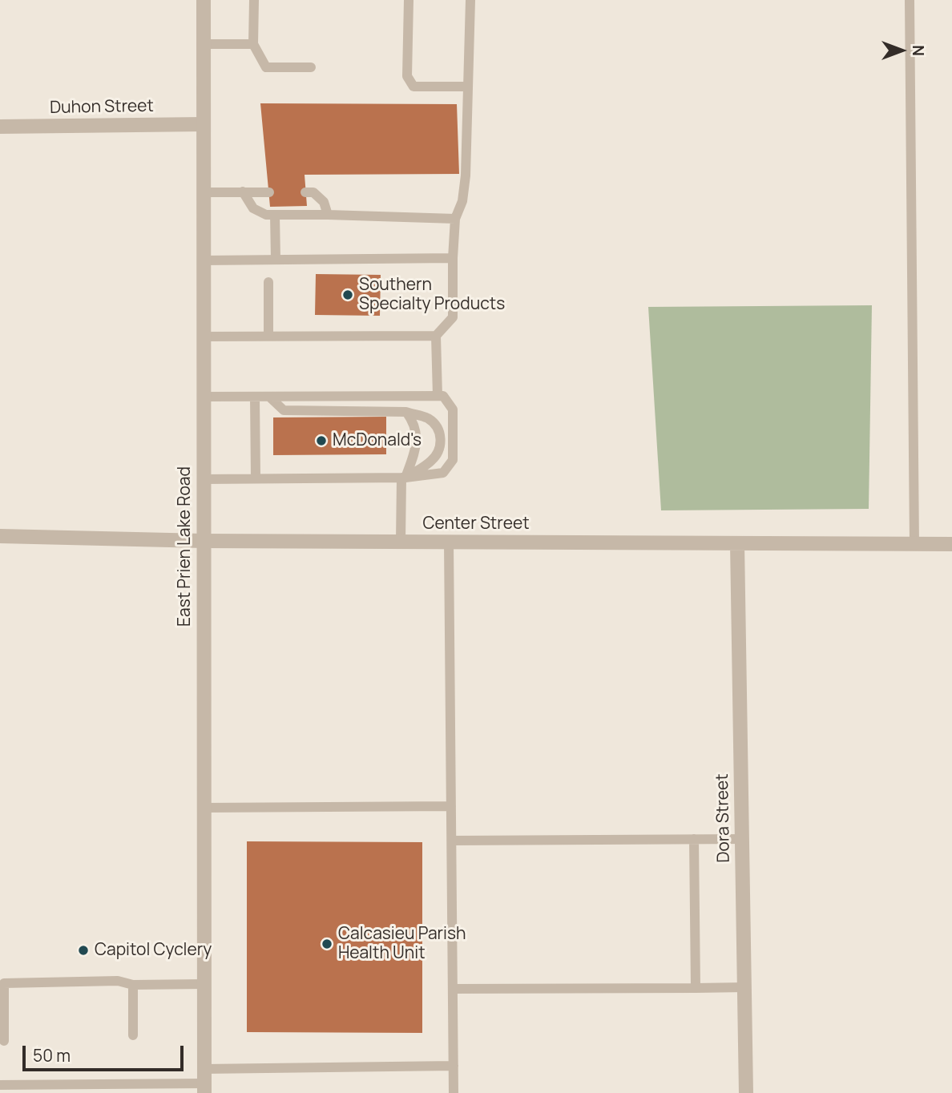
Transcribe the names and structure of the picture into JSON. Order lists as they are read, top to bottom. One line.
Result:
{"streets":{"street":["Duhon Street","Center Street","East Prien Lake Road","Dora Street"]},"crossings":[["Duhon Street","East Prien Lake Road"],["Center Street","East Prien Lake Road"],["Center Street","Dora Street"]],"places":["Southern Specialty Products","McDonald's","Calcasieu Parish Health Unit","Capitol Cyclery"],"scale_bar":"50 m","north":"right"}
